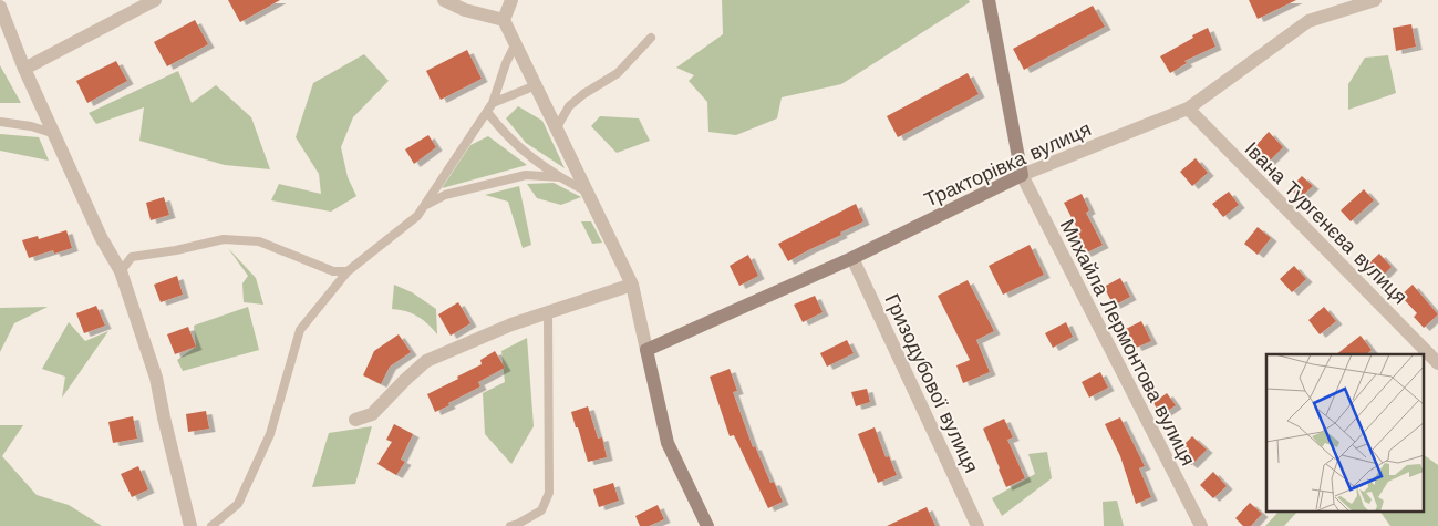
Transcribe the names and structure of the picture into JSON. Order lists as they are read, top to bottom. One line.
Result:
{"streets":{"main road":["Тракторівка вулиця"],"street":["Івана Тургенєва вулиця","Михайла Лермонтова вулиця","Гризодубової вулиця"]},"crossings":[["Тракторівка вулиця","Івана Тургенєва вулиця"],["Тракторівка вулиця","Михайла Лермонтова вулиця"],["Тракторівка вулиця","Гризодубової вулиця"]]}
